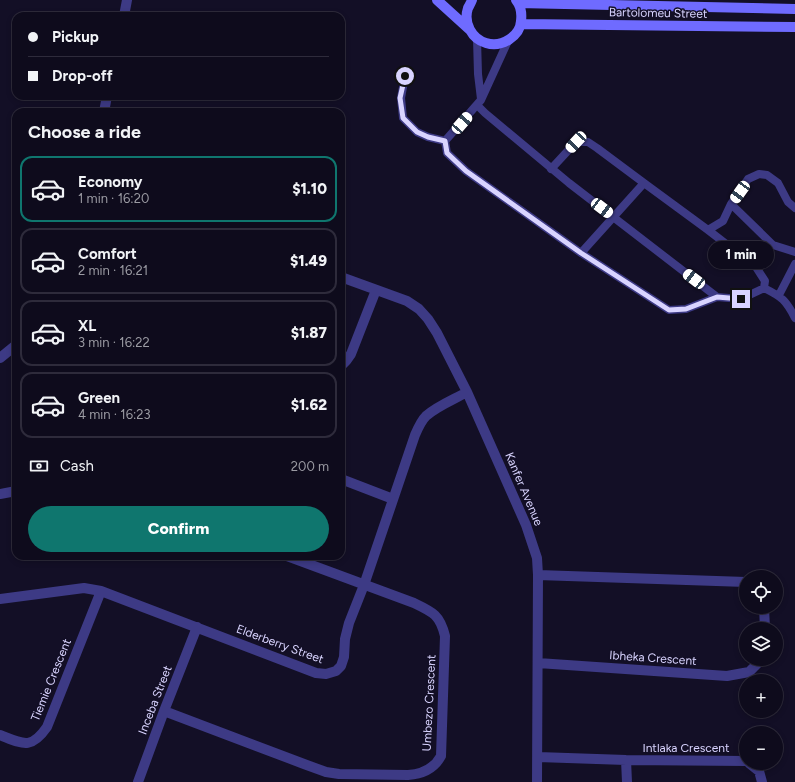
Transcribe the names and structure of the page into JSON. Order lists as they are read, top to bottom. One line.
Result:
{"streets":{"street":["Bartolomeu Street","Kanfer Avenue","Elderberry Street","Ibheka Crescent","Tiemie Crescent","Inceba Street","Umbezo Crescent","Intlaka Crescent"]},"crossings":[["Kanfer Avenue","Elderberry Street"],["Kanfer Avenue","Ibheka Crescent"],["Kanfer Avenue","Intlaka Crescent"],["Elderberry Street","Tiemie Crescent"],["Elderberry Street","Inceba Street"],["Elderberry Street","Umbezo Crescent"],["Inceba Street","Umbezo Crescent"]],"page":{"banner":["Pickup","Drop-off"],"heading":"Choose a ride","list":[{"name":"Economy","note":"1 min · 16:20","value":"$1.10"},{"name":"Comfort","note":"2 min · 16:21","value":"$1.49"},{"name":"XL","note":"3 min · 16:22","value":"$1.87"},{"name":"Green","note":"4 min · 16:23","value":"$1.62"}],"bubble":"1 min","pay":["Cash","200 m"],"buttons":"Confirm","map_buttons":["+","−"]}}
